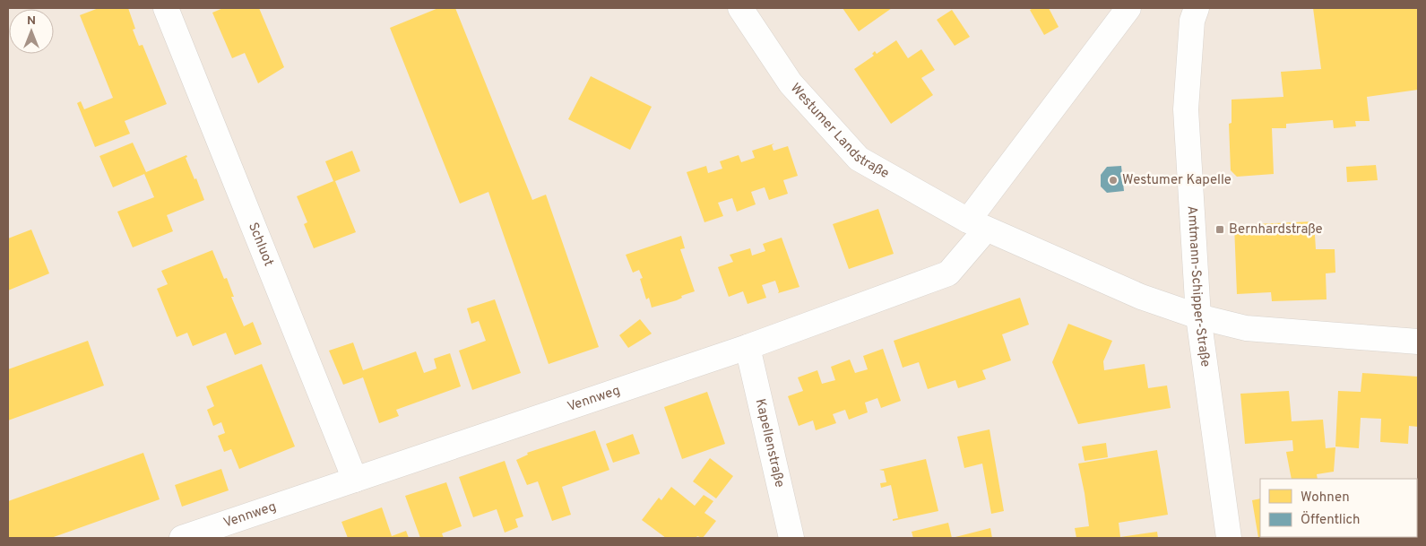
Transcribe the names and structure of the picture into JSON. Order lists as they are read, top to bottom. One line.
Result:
{"streets":{"street":["Westumer Landstraße","Schluot","Amtmann-Schipper-Straße","Vennweg","Kapellenstraße"]},"crossings":[["Westumer Landstraße","Amtmann-Schipper-Straße"],["Westumer Landstraße","Vennweg"],["Schluot","Vennweg"],["Vennweg","Kapellenstraße"]],"places":{"other":["Westumer Kapelle"],"transit":["Bernhardstraße"]},"legend":["Wohnen","Öffentlich"],"north":"top"}
